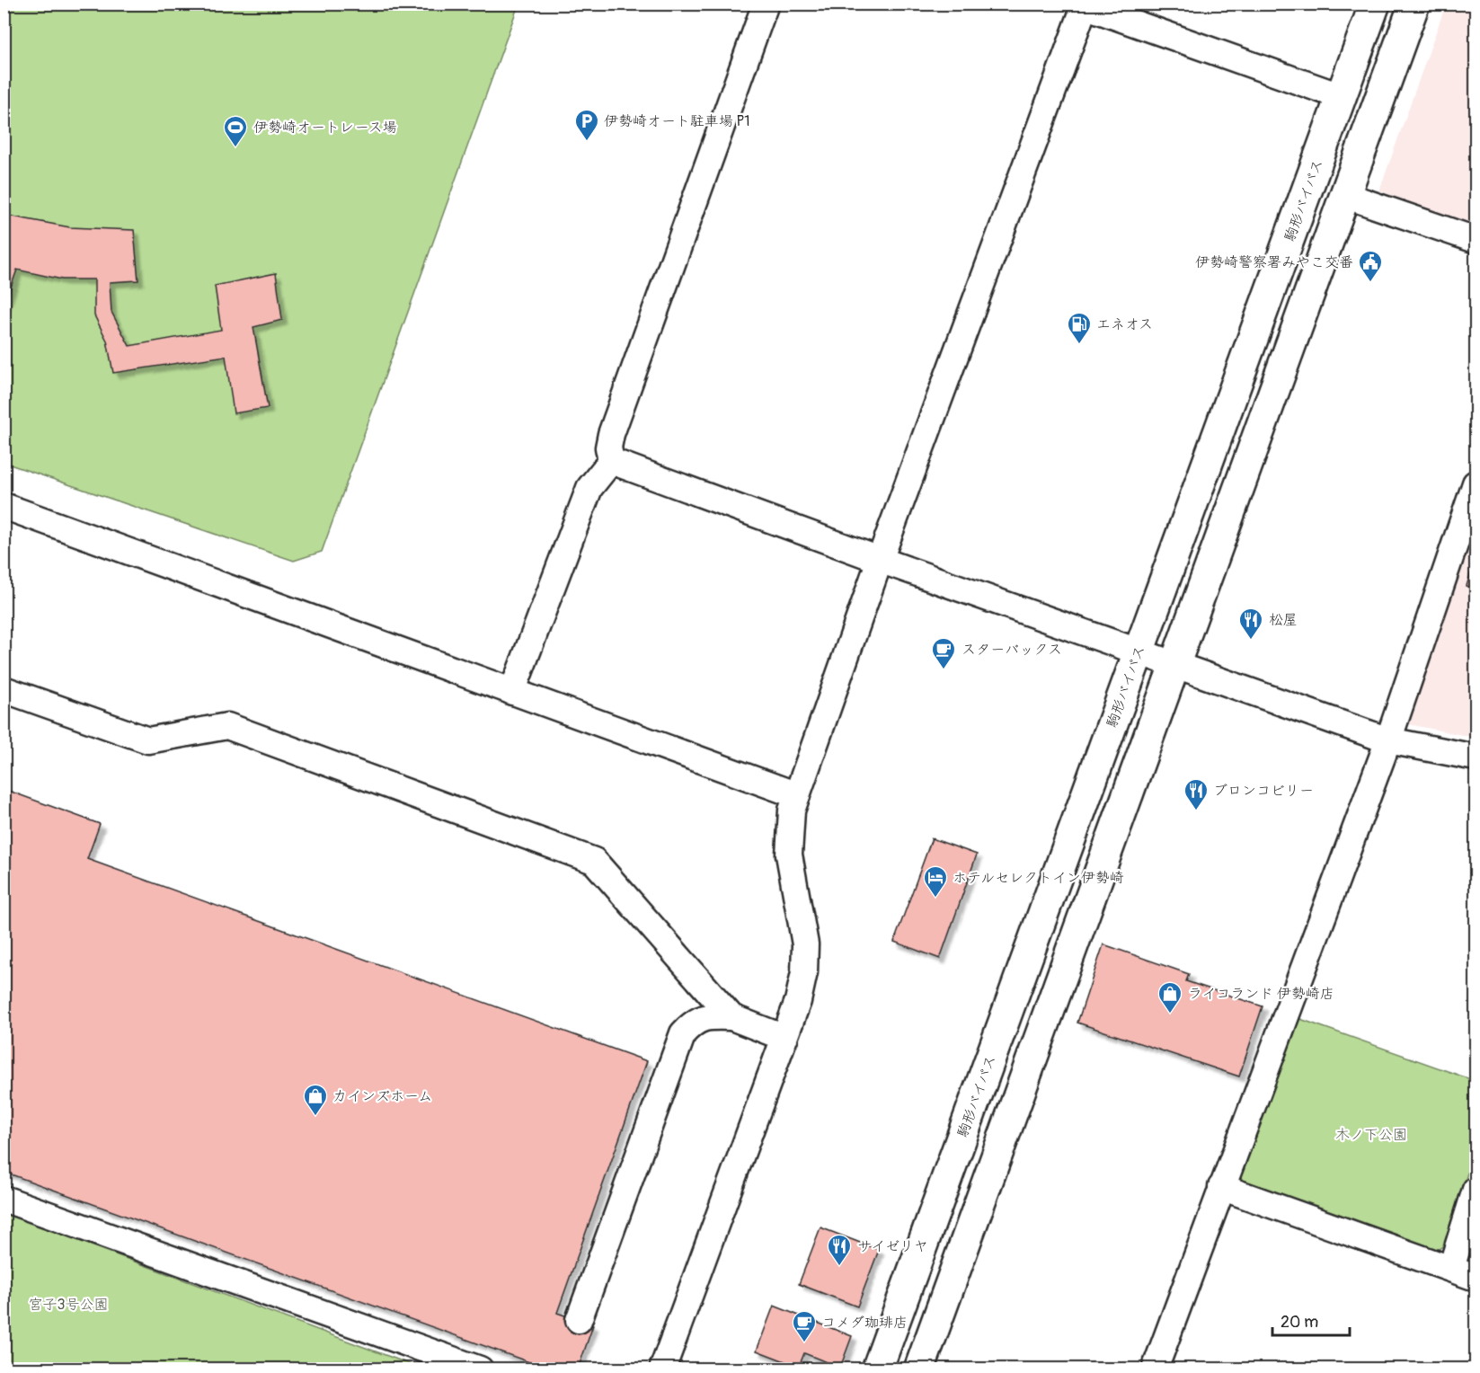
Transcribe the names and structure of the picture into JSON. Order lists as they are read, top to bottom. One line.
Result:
{"streets":{"main road":["駒形バイパス"]},"parks":["木ノ下公園","宮子3号公園"],"places":{"parking":["伊勢崎オート駐車場 P1"],"sports":["伊勢崎オートレース場"],"public building":["伊勢崎警察署みやこ交番"],"fuel station":["エネオス"],"restaurant":["松屋","ブロンコビリー","サイゼリヤ"],"cafe":["スターバックス","コメダ珈琲店"],"hotel":["ホテルセレクトイン伊勢崎"],"shop":["ライコランド 伊勢崎店","カインズホーム"]},"scale_bar":"20 m"}
